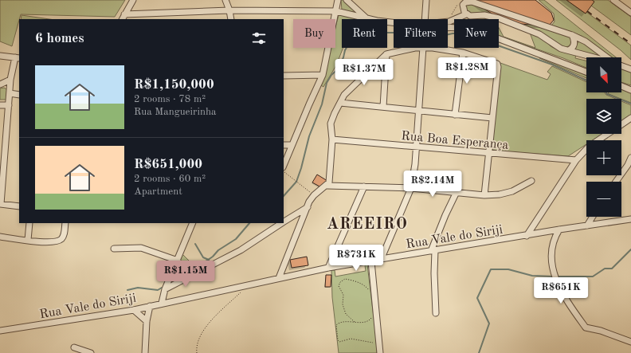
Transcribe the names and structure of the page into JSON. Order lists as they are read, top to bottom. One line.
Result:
{"streets":{"street":["Rua Boa Esperança","Rua Vale do Siriji"]},"districts":["AREEIRO"],"north":"bottom right","page":{"chip":["Buy","Rent","Filters","New"],"heading":"6 homes","map_buttons":["+","−"],"price":["R$1.28M","R$1.37M","R$2.14M","R$731K","R$1.15M","R$651K"],"list":[{"name":"R$1,150,000","note":"2 rooms · 78 m² · Rua Mangueirinha"},{"name":"R$651,000","note":"2 rooms · 60 m² · Apartment"}]}}
